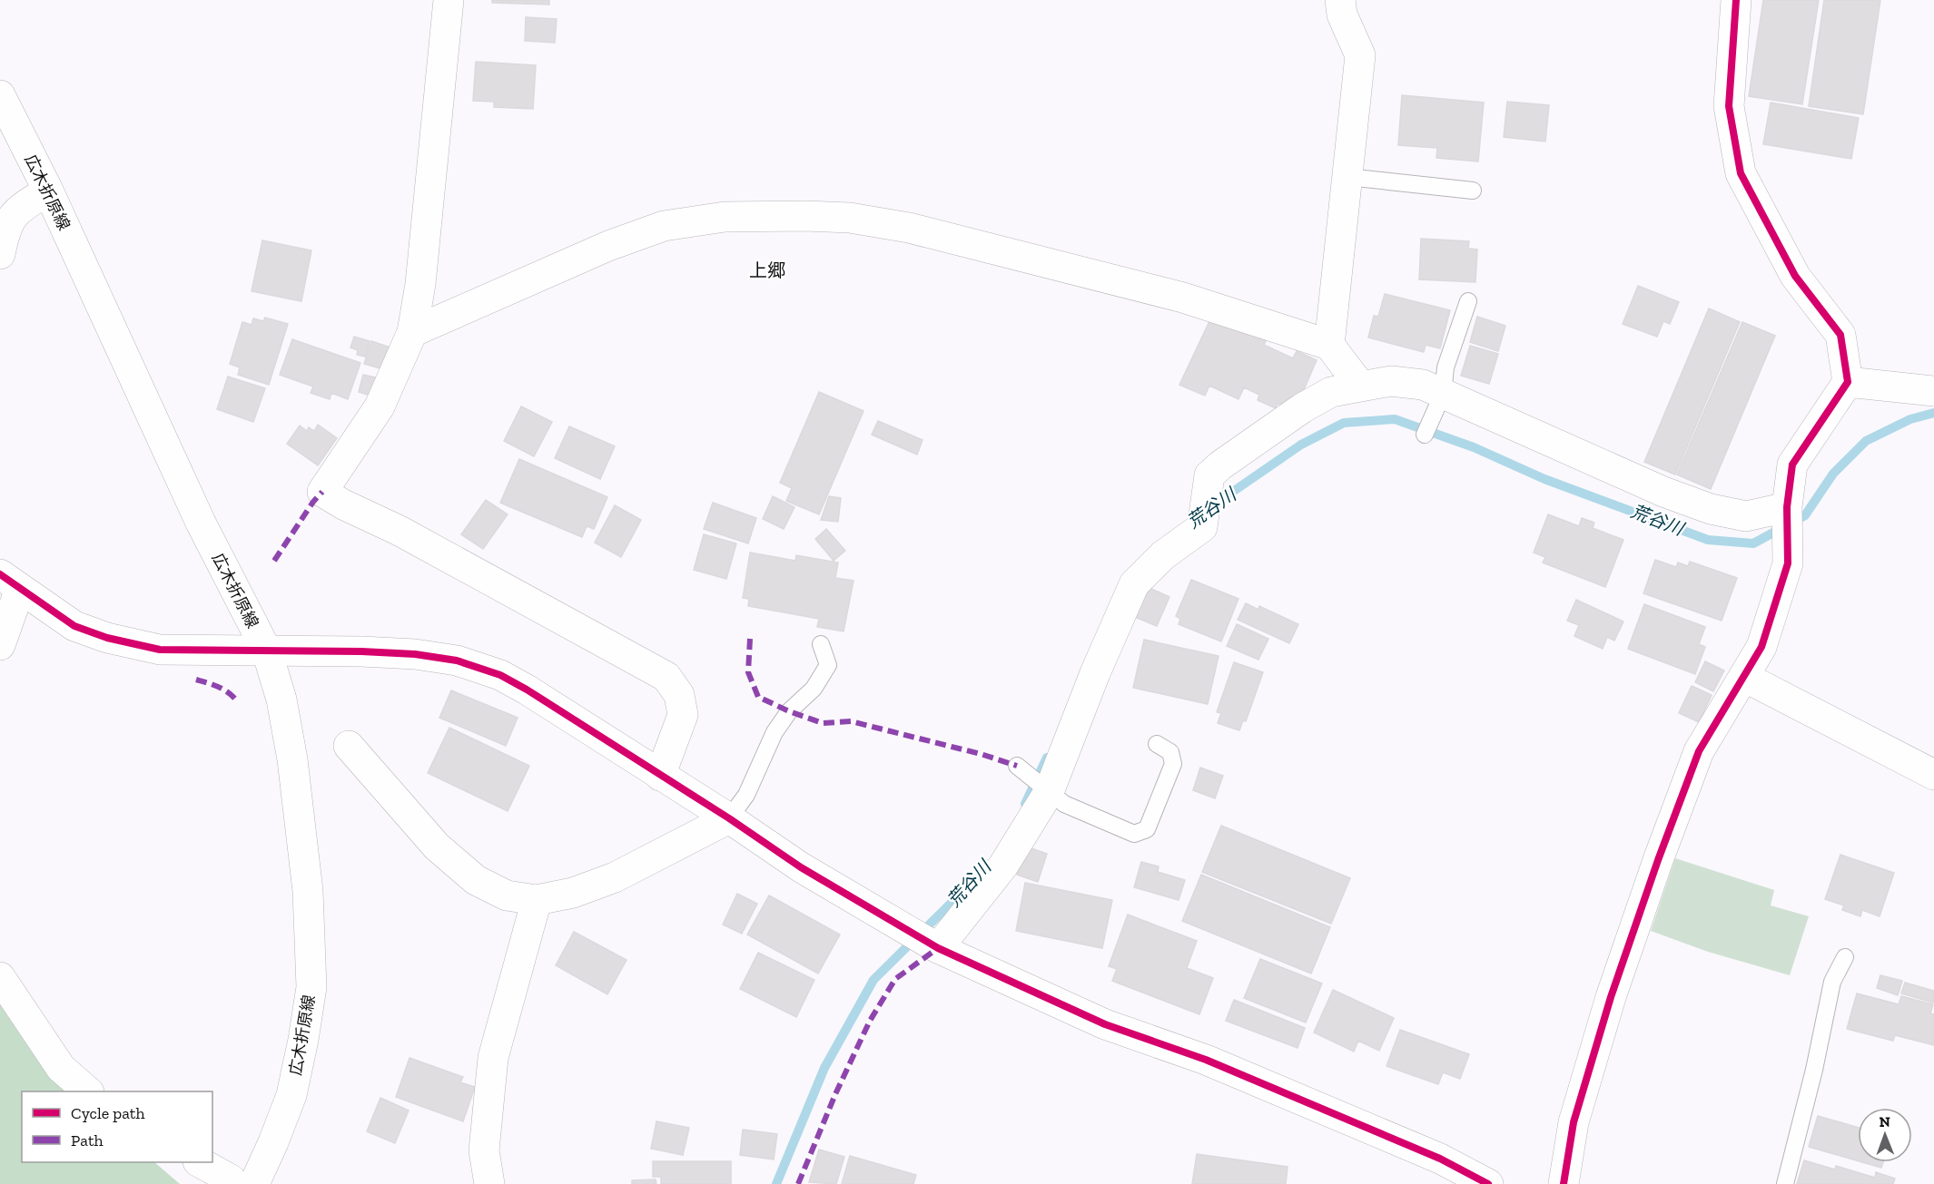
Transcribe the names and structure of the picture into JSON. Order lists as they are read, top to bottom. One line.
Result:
{"streets":{"street":["広木折原線"]},"districts":["上郷"],"water":["荒谷川"],"legend":["Cycle path","Path"],"north":"top"}
